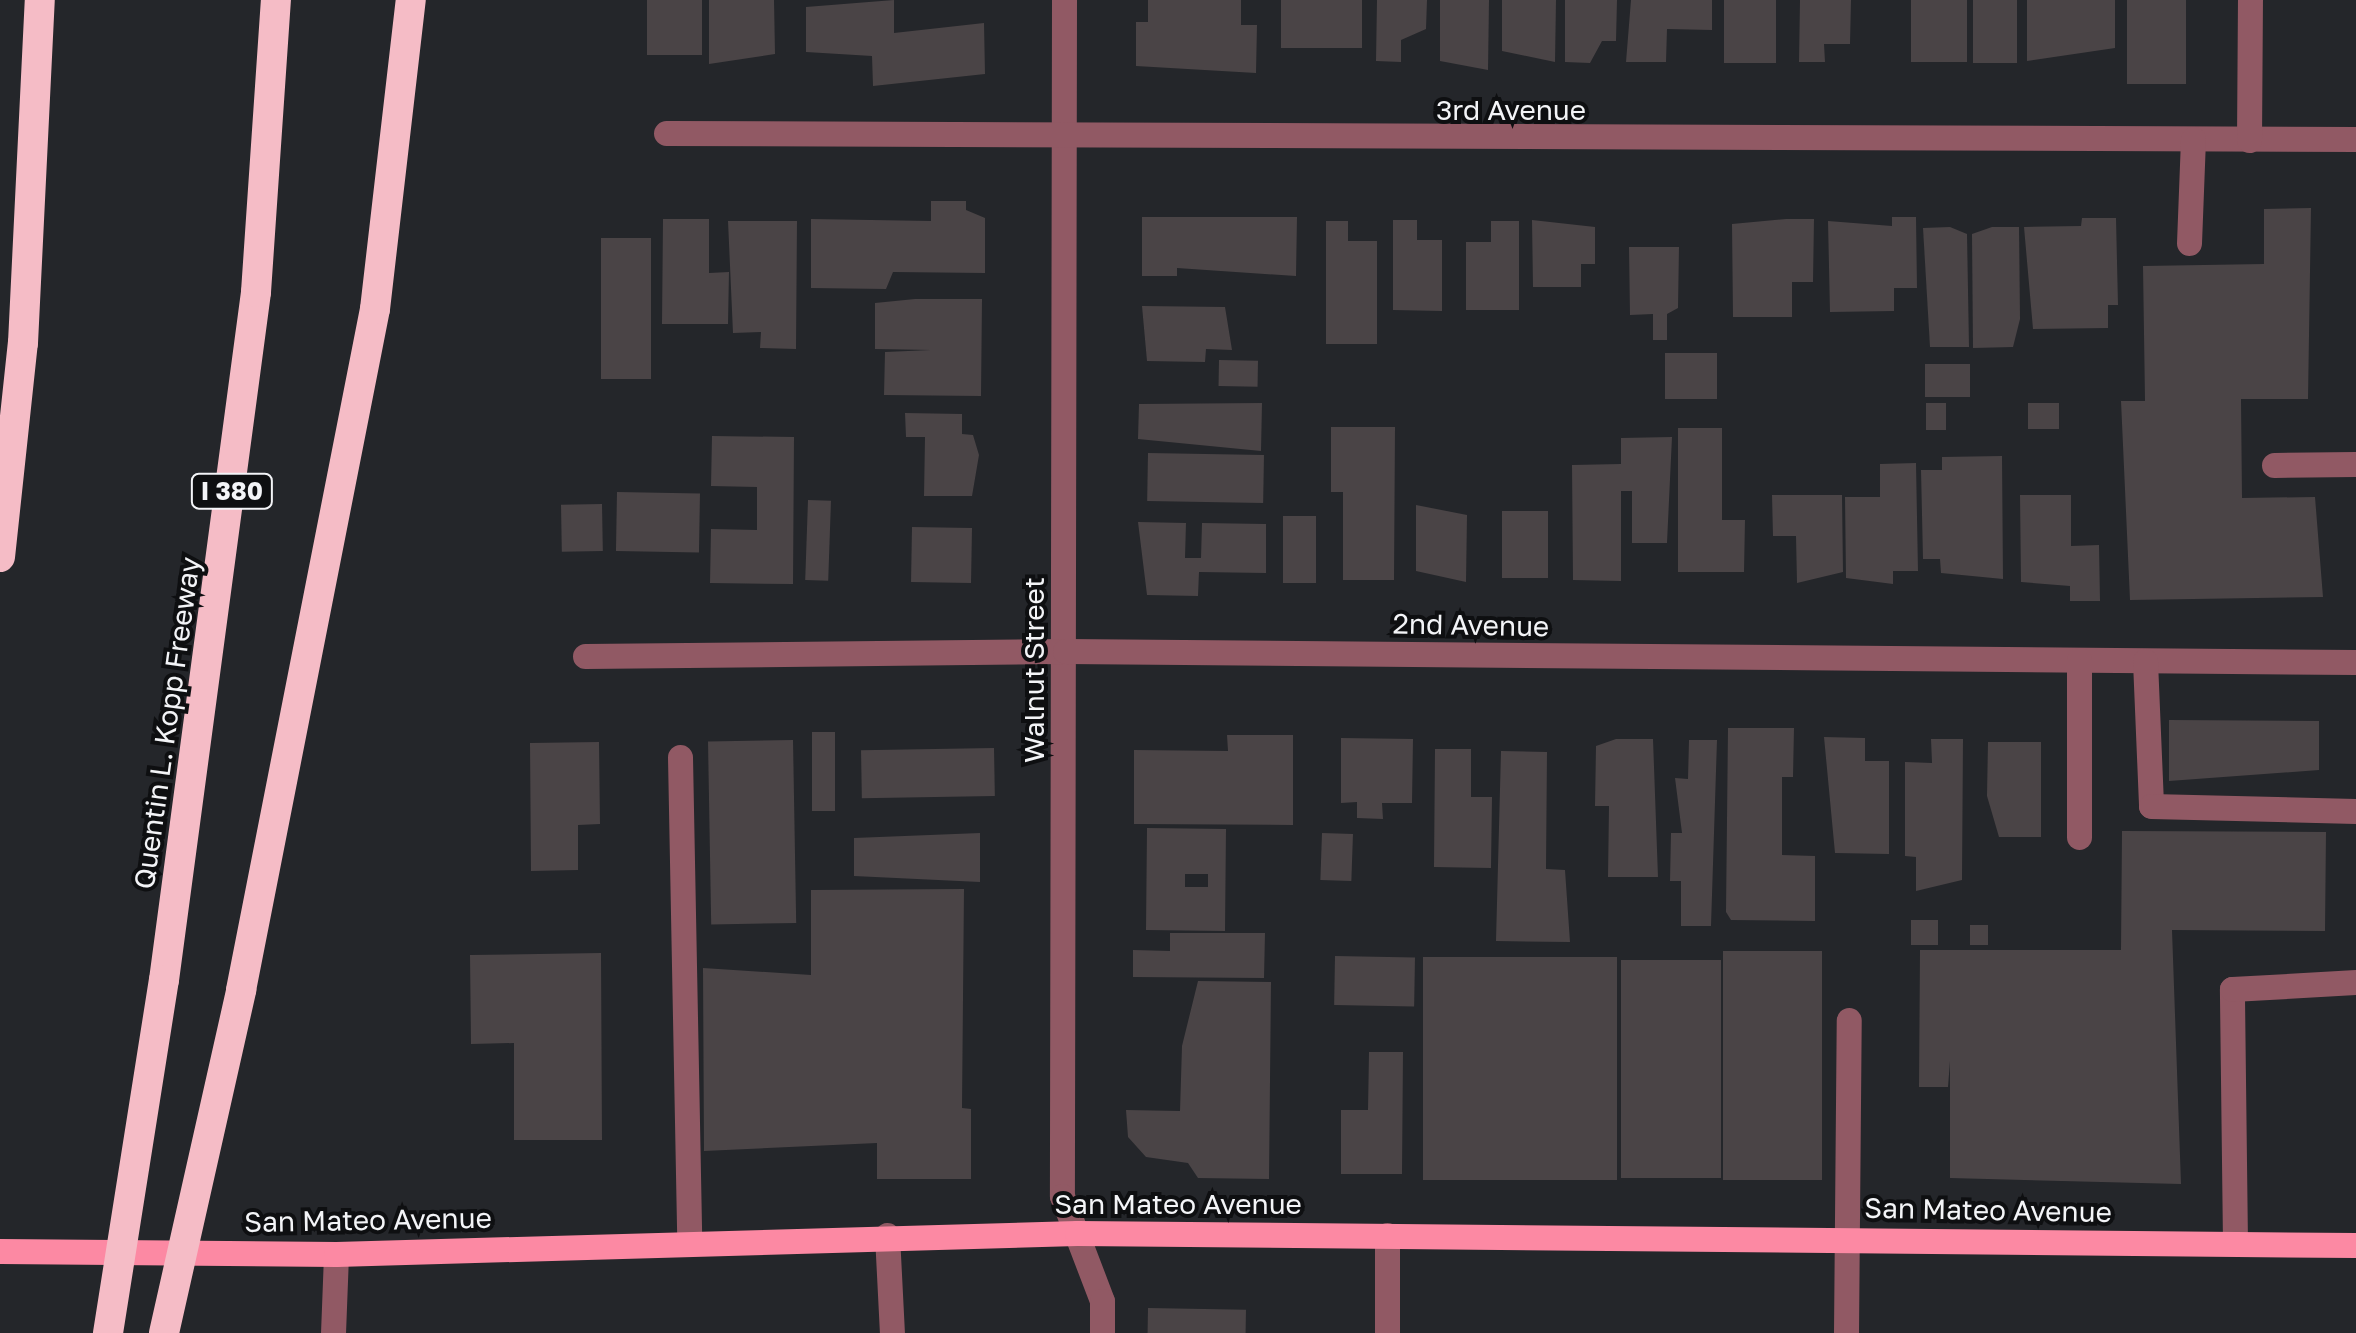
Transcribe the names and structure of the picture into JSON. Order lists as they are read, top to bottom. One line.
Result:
{"streets":{"highway":["I 380","Quentin L. Kopp Freeway"],"main road":["San Mateo Avenue"],"street":["3rd Avenue","2nd Avenue","Walnut Street"]},"crossings":[["3rd Avenue","Walnut Street"],["2nd Avenue","Walnut Street"],["Walnut Street","San Mateo Avenue"]]}
